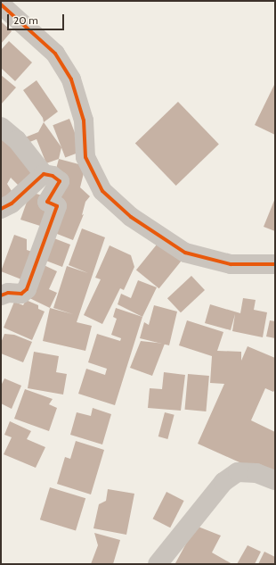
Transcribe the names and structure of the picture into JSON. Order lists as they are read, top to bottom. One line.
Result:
{"scale_bar":"20 m"}
